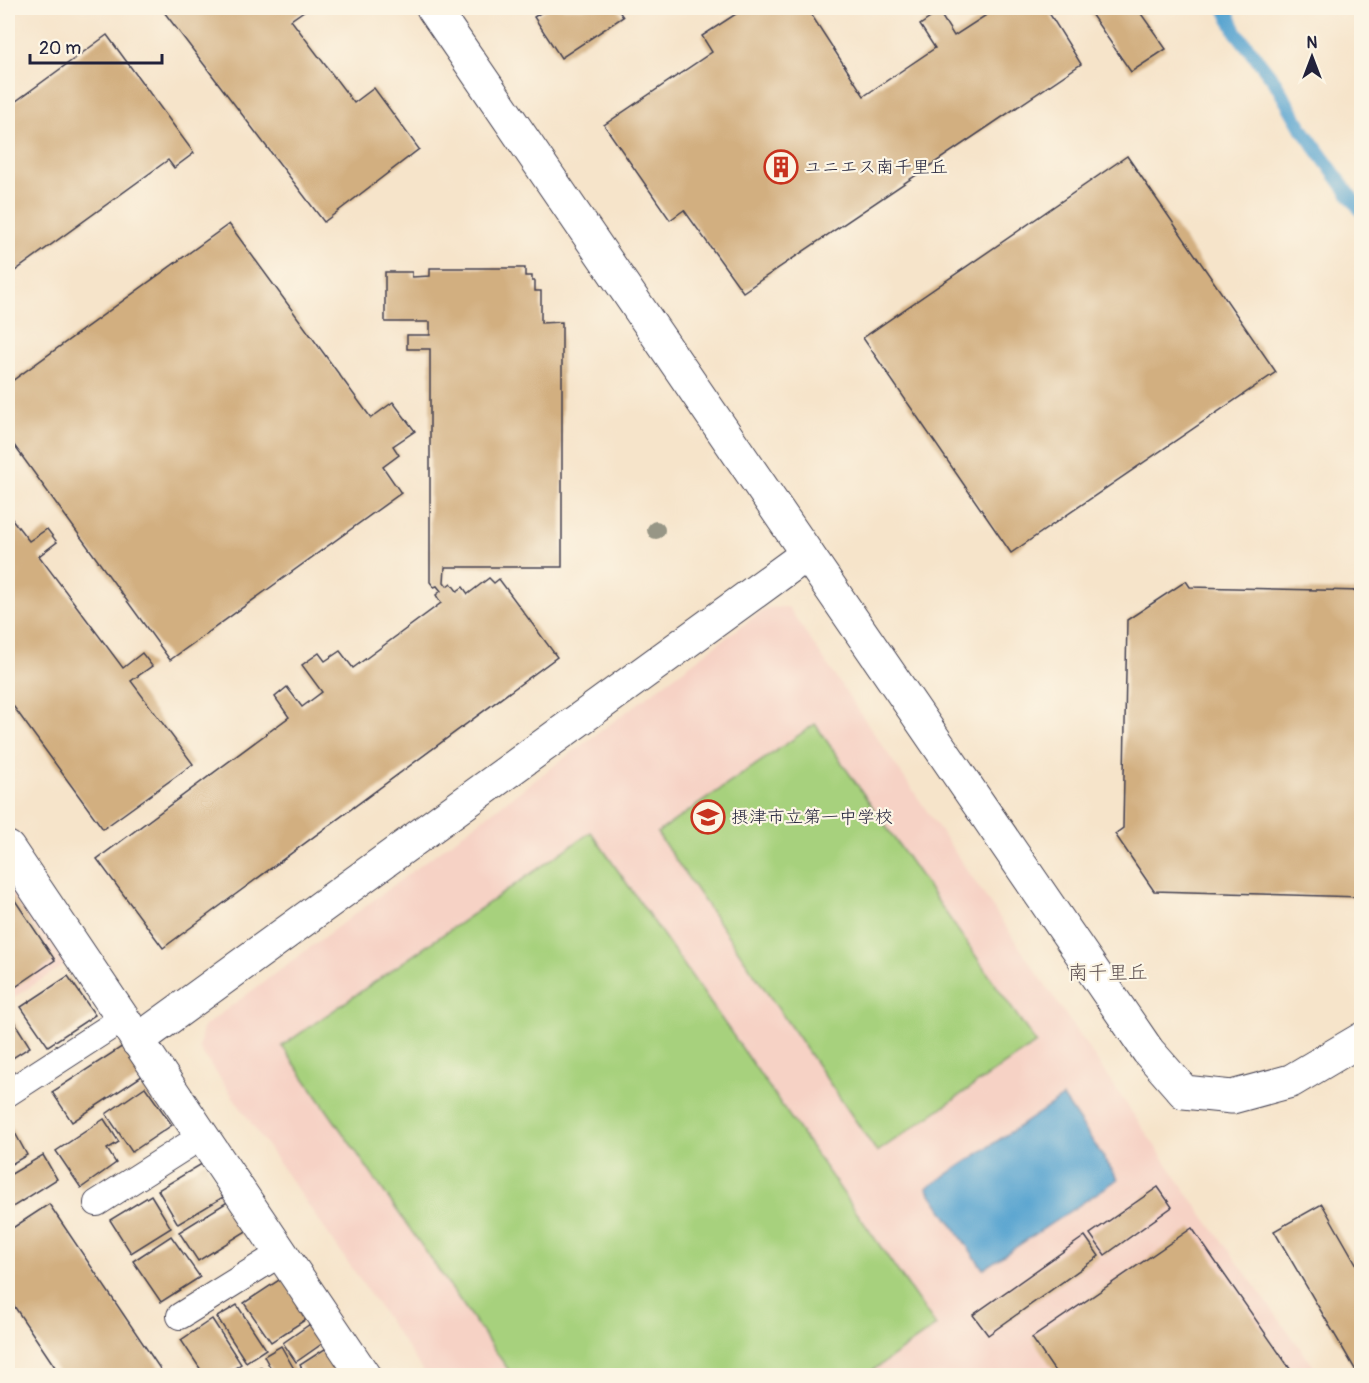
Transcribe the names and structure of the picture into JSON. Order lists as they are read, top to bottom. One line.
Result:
{"districts":["南千里丘"],"places":{"building":["ユニエス南千里丘"],"school or university":["摂津市立第一中学校"]},"scale_bar":"20 m","north":"top"}
